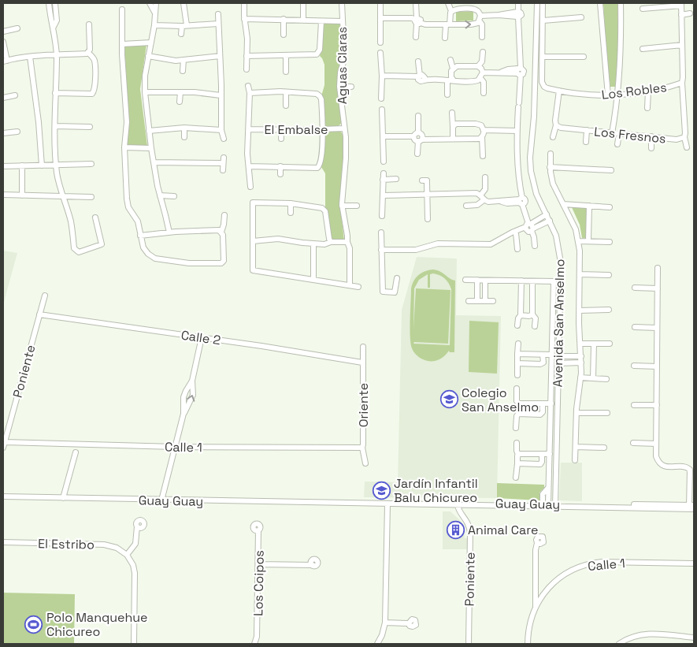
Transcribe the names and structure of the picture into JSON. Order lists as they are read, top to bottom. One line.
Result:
{"streets":{"street":["Aguas Claras","Los Robles","El Embalse","Los Fresnos","Avenida San Anselmo","Calle 2","Poniente","Oriente","Calle 1","Guay Guay","El Estribo","Los Coipos"]},"crossings":[["Aguas Claras","El Embalse"],["Los Robles","Los Fresnos"],["Avenida San Anselmo","Guay Guay"],["Calle 2","Poniente"],["Calle 2","Oriente"],["Poniente","Calle 1"],["Poniente","Guay Guay"],["Oriente","Calle 1"]],"places":{"school or university":["Colegio San Anselmo","Jardín Infantil Balu Chicureo"],"building":["Animal Care"],"sports":["Polo Manquehue Chicureo"]}}
